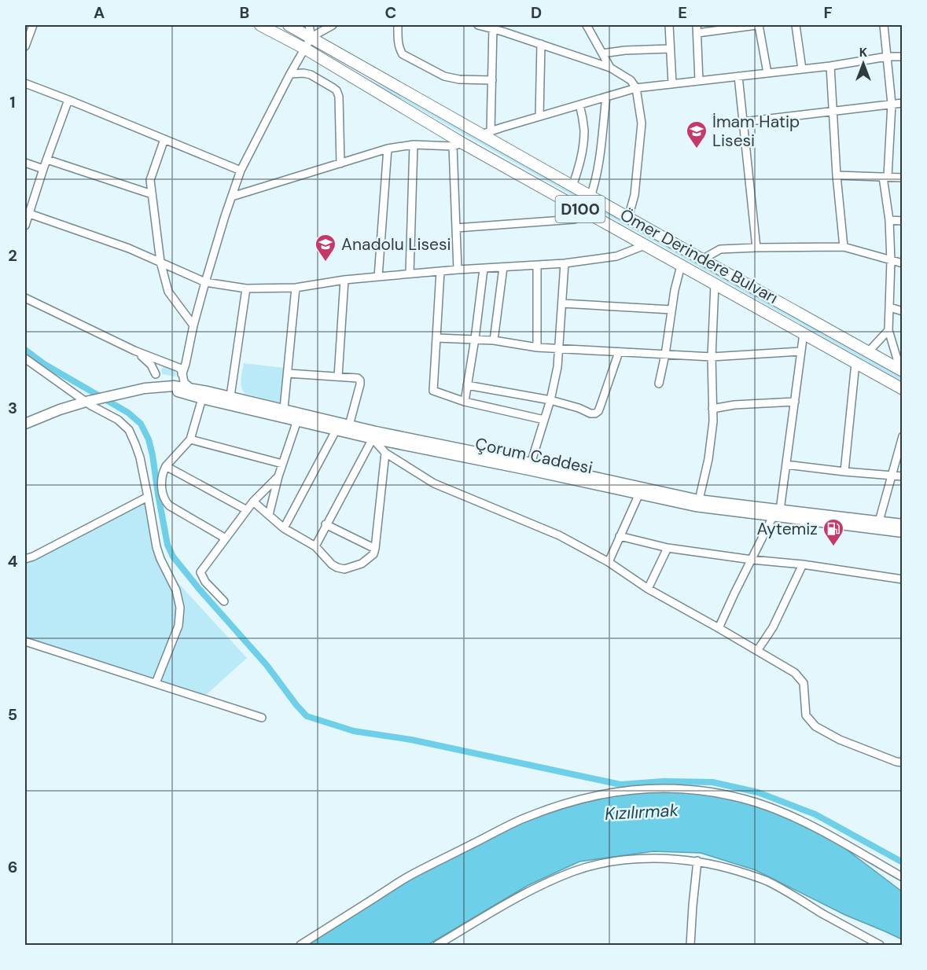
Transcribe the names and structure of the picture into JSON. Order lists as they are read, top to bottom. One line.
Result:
{"streets":{"highway":["D100","Ömer Derindere Bulvarı"],"main road":["Çorum Caddesi"]},"water":["Kızılırmak"],"places":{"school or university":["İmam Hatip Lisesi","Anadolu Lisesi"],"fuel station":["Aytemiz"]},"north":"top","grid":{"columns":["A","B","C","D","E","F"],"rows":["1","2","3","4","5","6"]}}
